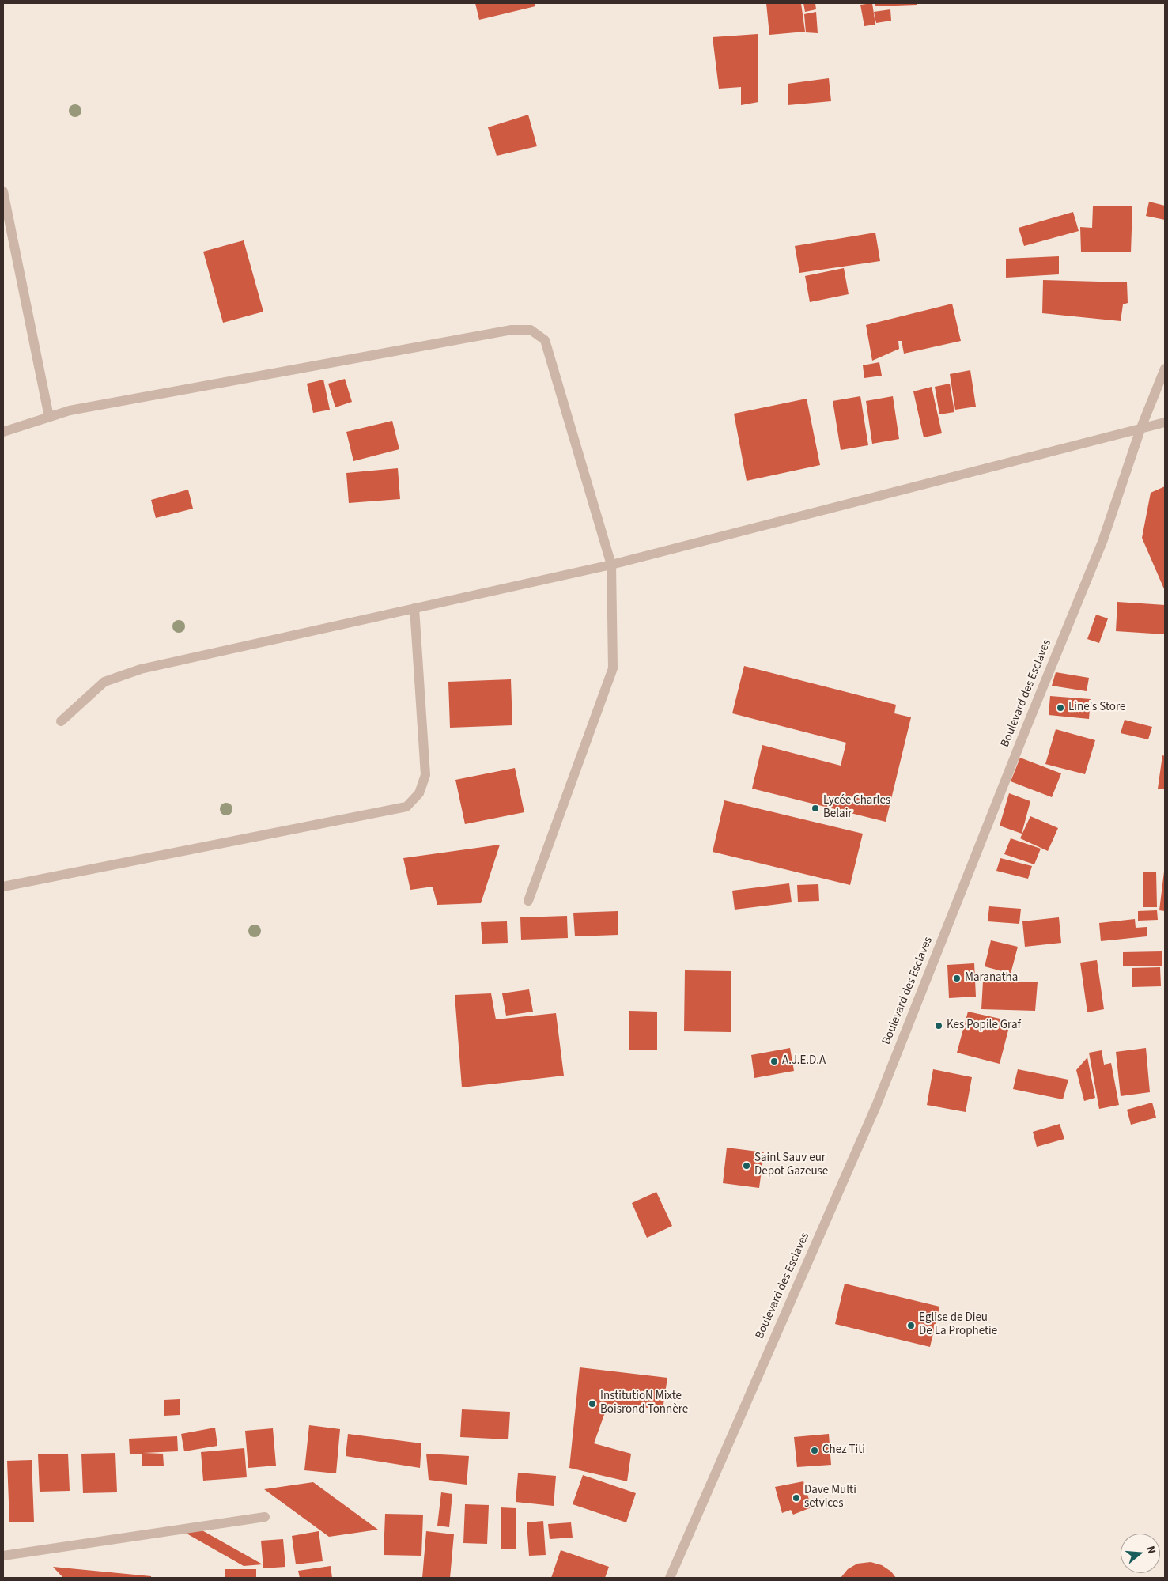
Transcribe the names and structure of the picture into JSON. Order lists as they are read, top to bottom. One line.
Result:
{"streets":{"street":["Boulevard des Esclaves"]},"places":["Line's Store","Lycée Charles Belair","Maranatha","Kes Popile Graf","A.J.E.D.A","Saint Sauv eur Depot Gazeuse","Eglise de Dieu De La Prophetie","InstitutioN Mixte Boisrond Tonnère","Chez Titi","Dave Multi setvices"],"north":"right"}
